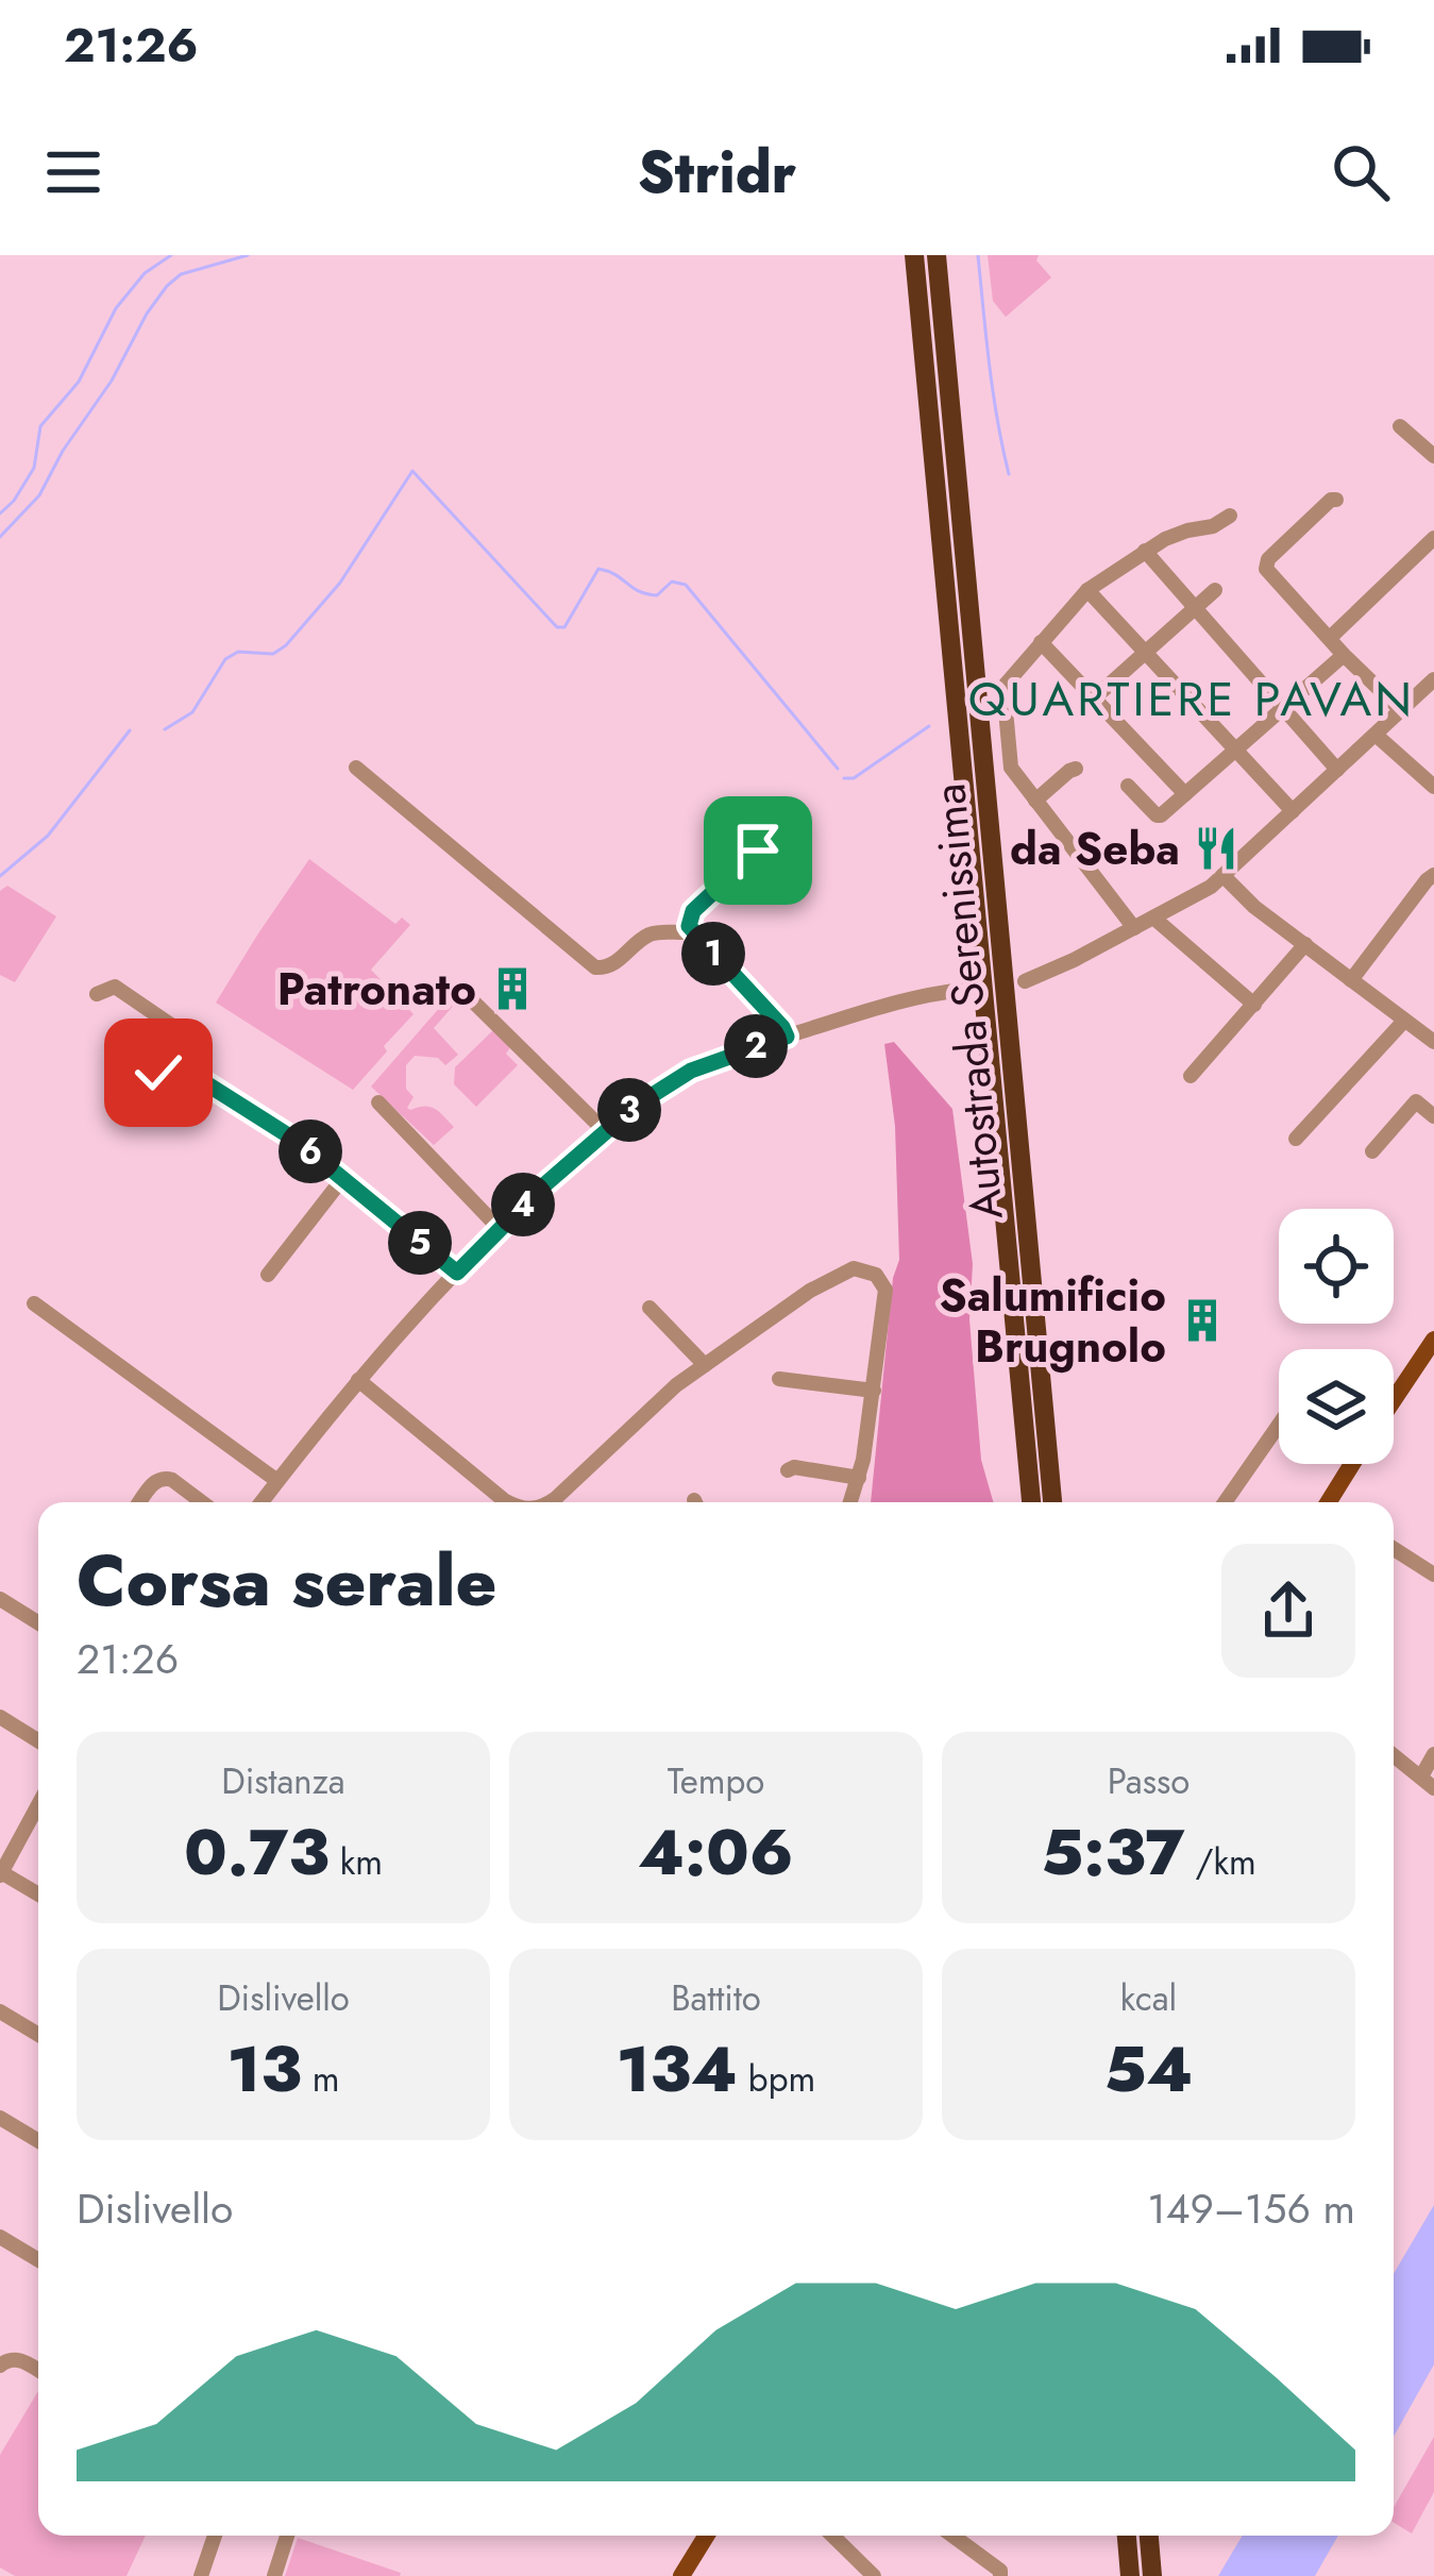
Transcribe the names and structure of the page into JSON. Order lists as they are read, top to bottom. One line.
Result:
{"streets":{"highway":["Autostrada Serenissima"]},"districts":["QUARTIERE PAVAN"],"places":{"restaurant":["da Seba"],"building":["Patronato","Salumificio Brugnolo"]},"page":{"status":"21:26","header":"Stridr","pins":["1","2","3","6","4","5"],"heading":["Corsa serale","21:26"],"stats":[["Distanza","0.73 km"],["Tempo","4:06"],["Passo","5:37 /km"],["Dislivello","13 m"],["Battito","134 bpm"],["kcal","54"]],"chart":["Dislivello","149–156 m"]}}
